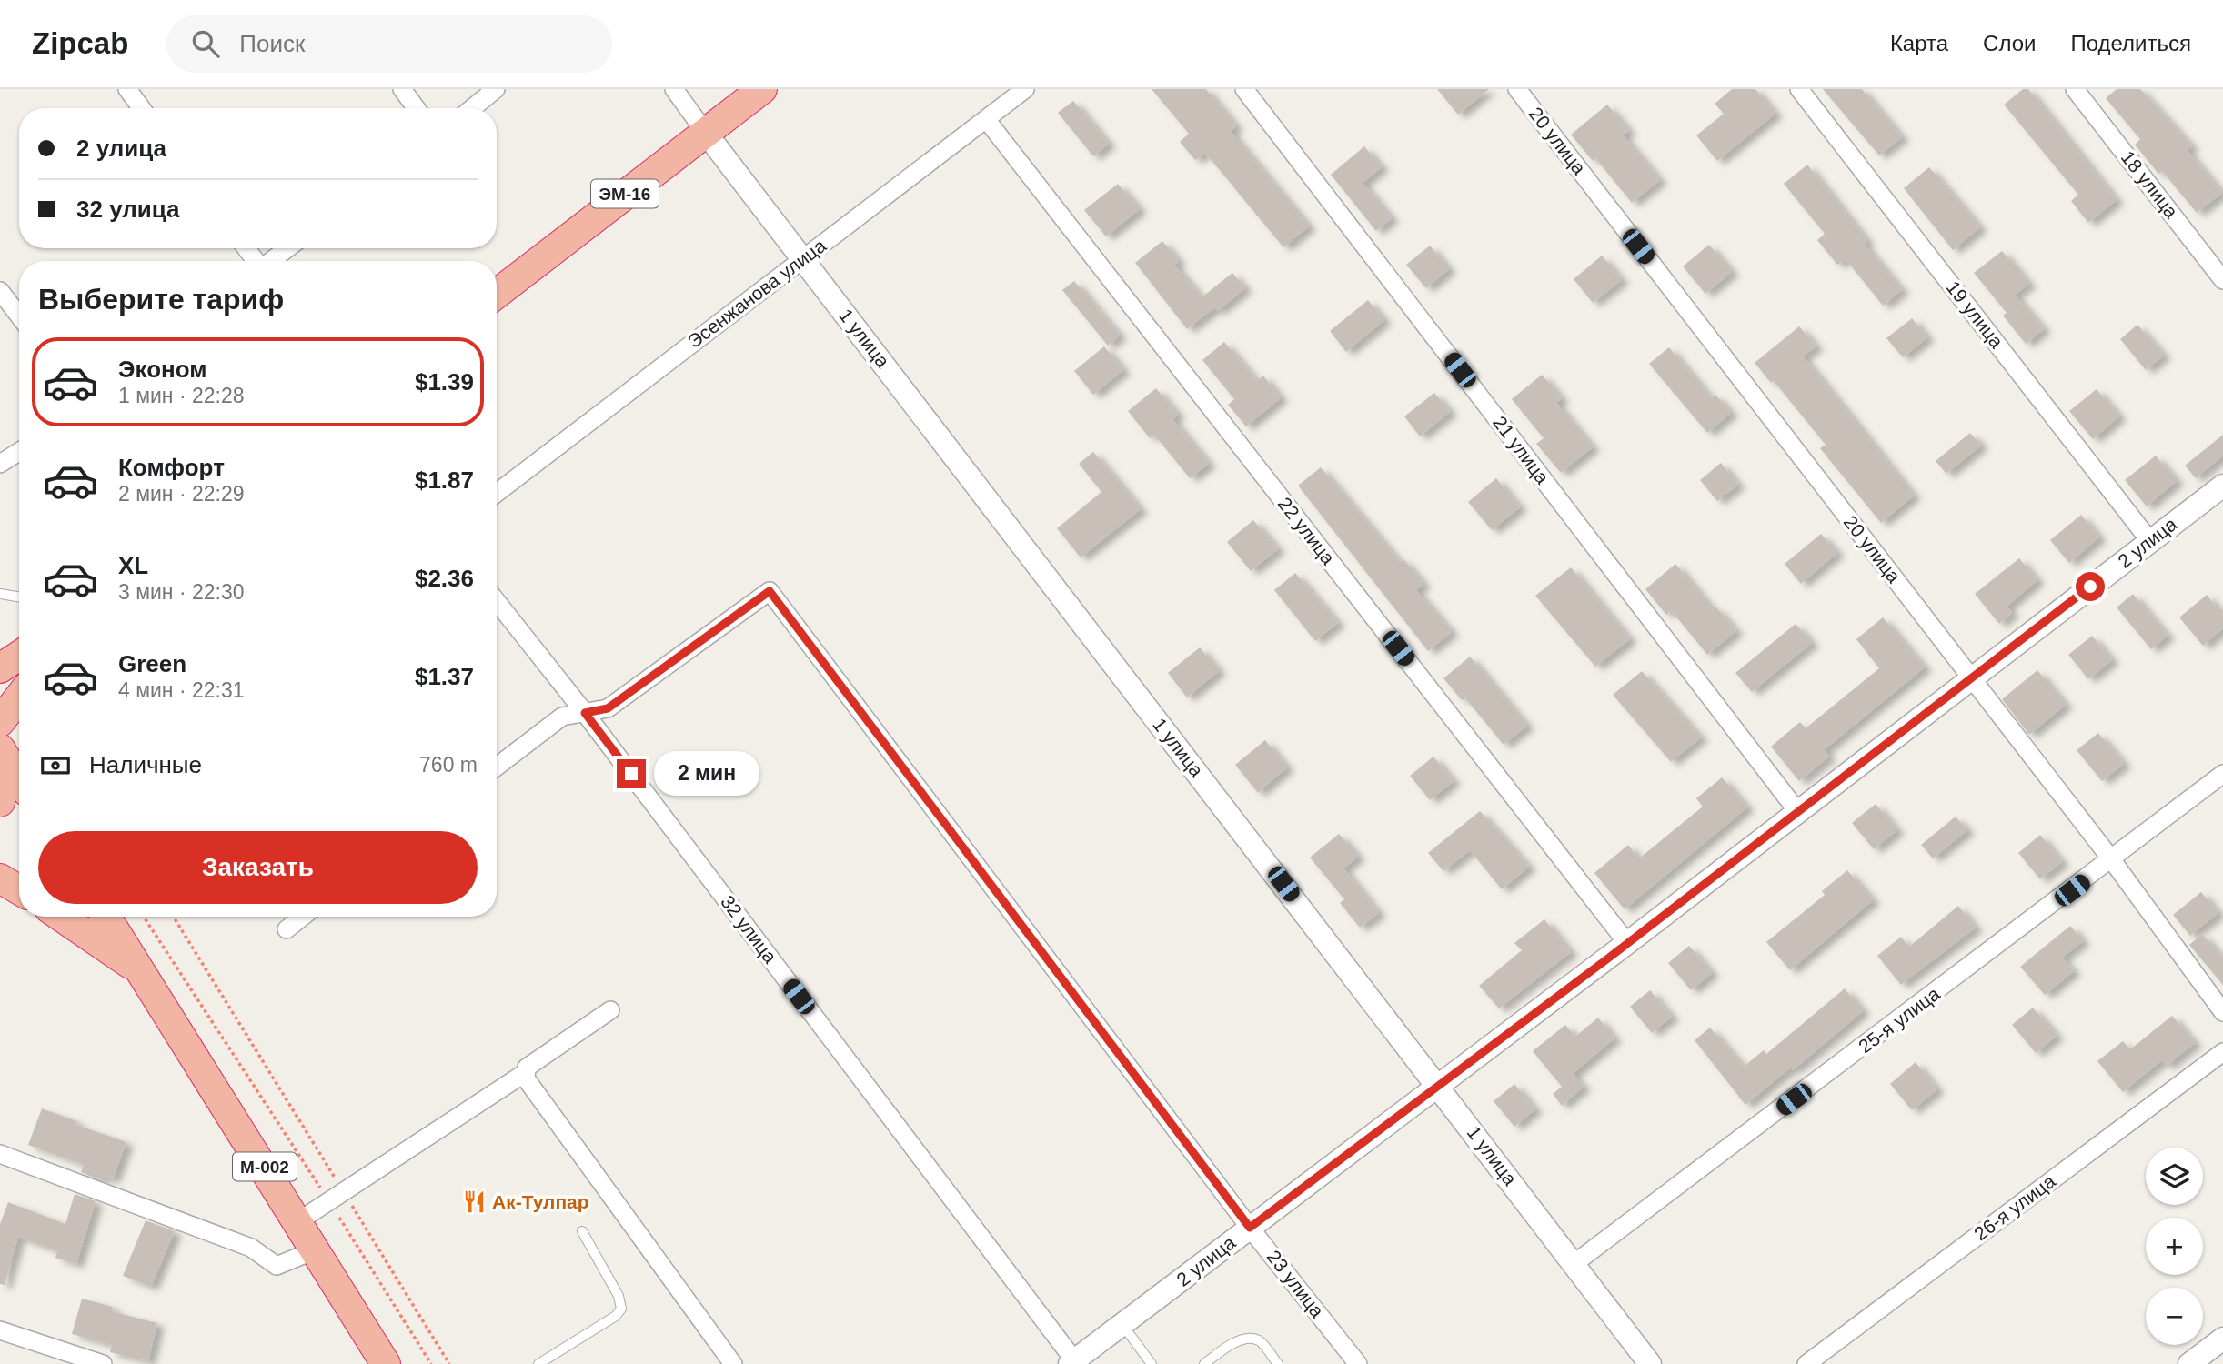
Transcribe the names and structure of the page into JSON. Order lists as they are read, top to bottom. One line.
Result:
{"streets":{"highway":["ЭМ-16","M-002"],"street":["20 улица","18 улица","Эсенжанова улица","19 улица","1 улица","21 улица","22 улица","2 улица","32 улица","25-я улица","26-я улица","23 улица"]},"crossings":[["20 улица","2 улица"],["20 улица","25-я улица"],["ЭМ-16","1 улица"],["Эсенжанова улица","1 улица"],["Эсенжанова улица","22 улица"],["19 улица","2 улица"],["1 улица","2 улица"],["1 улица","25-я улица"],["21 улица","2 улица"],["22 улица","2 улица"],["2 улица","32 улица"],["2 улица","23 улица"],["32 улица","23 улица"]],"places":{"restaurant":["Ак-Тулпар"]},"page":{"header":"Zipcab","search":"Поиск","nav":["Карта","Слои","Поделиться"],"banner":["2 улица","32 улица"],"heading":"Выберите тариф","list":[{"name":"Эконом","note":"1 мин · 22:28","value":"$1.39"},{"name":"Комфорт","note":"2 мин · 22:29","value":"$1.87"},{"name":"XL","note":"3 мин · 22:30","value":"$2.36"},{"name":"Green","note":"4 мин · 22:31","value":"$1.37"}],"pay":["Наличные","760 m"],"bubble":"2 мин","buttons":"Заказать","map_buttons":["+","−"]}}
